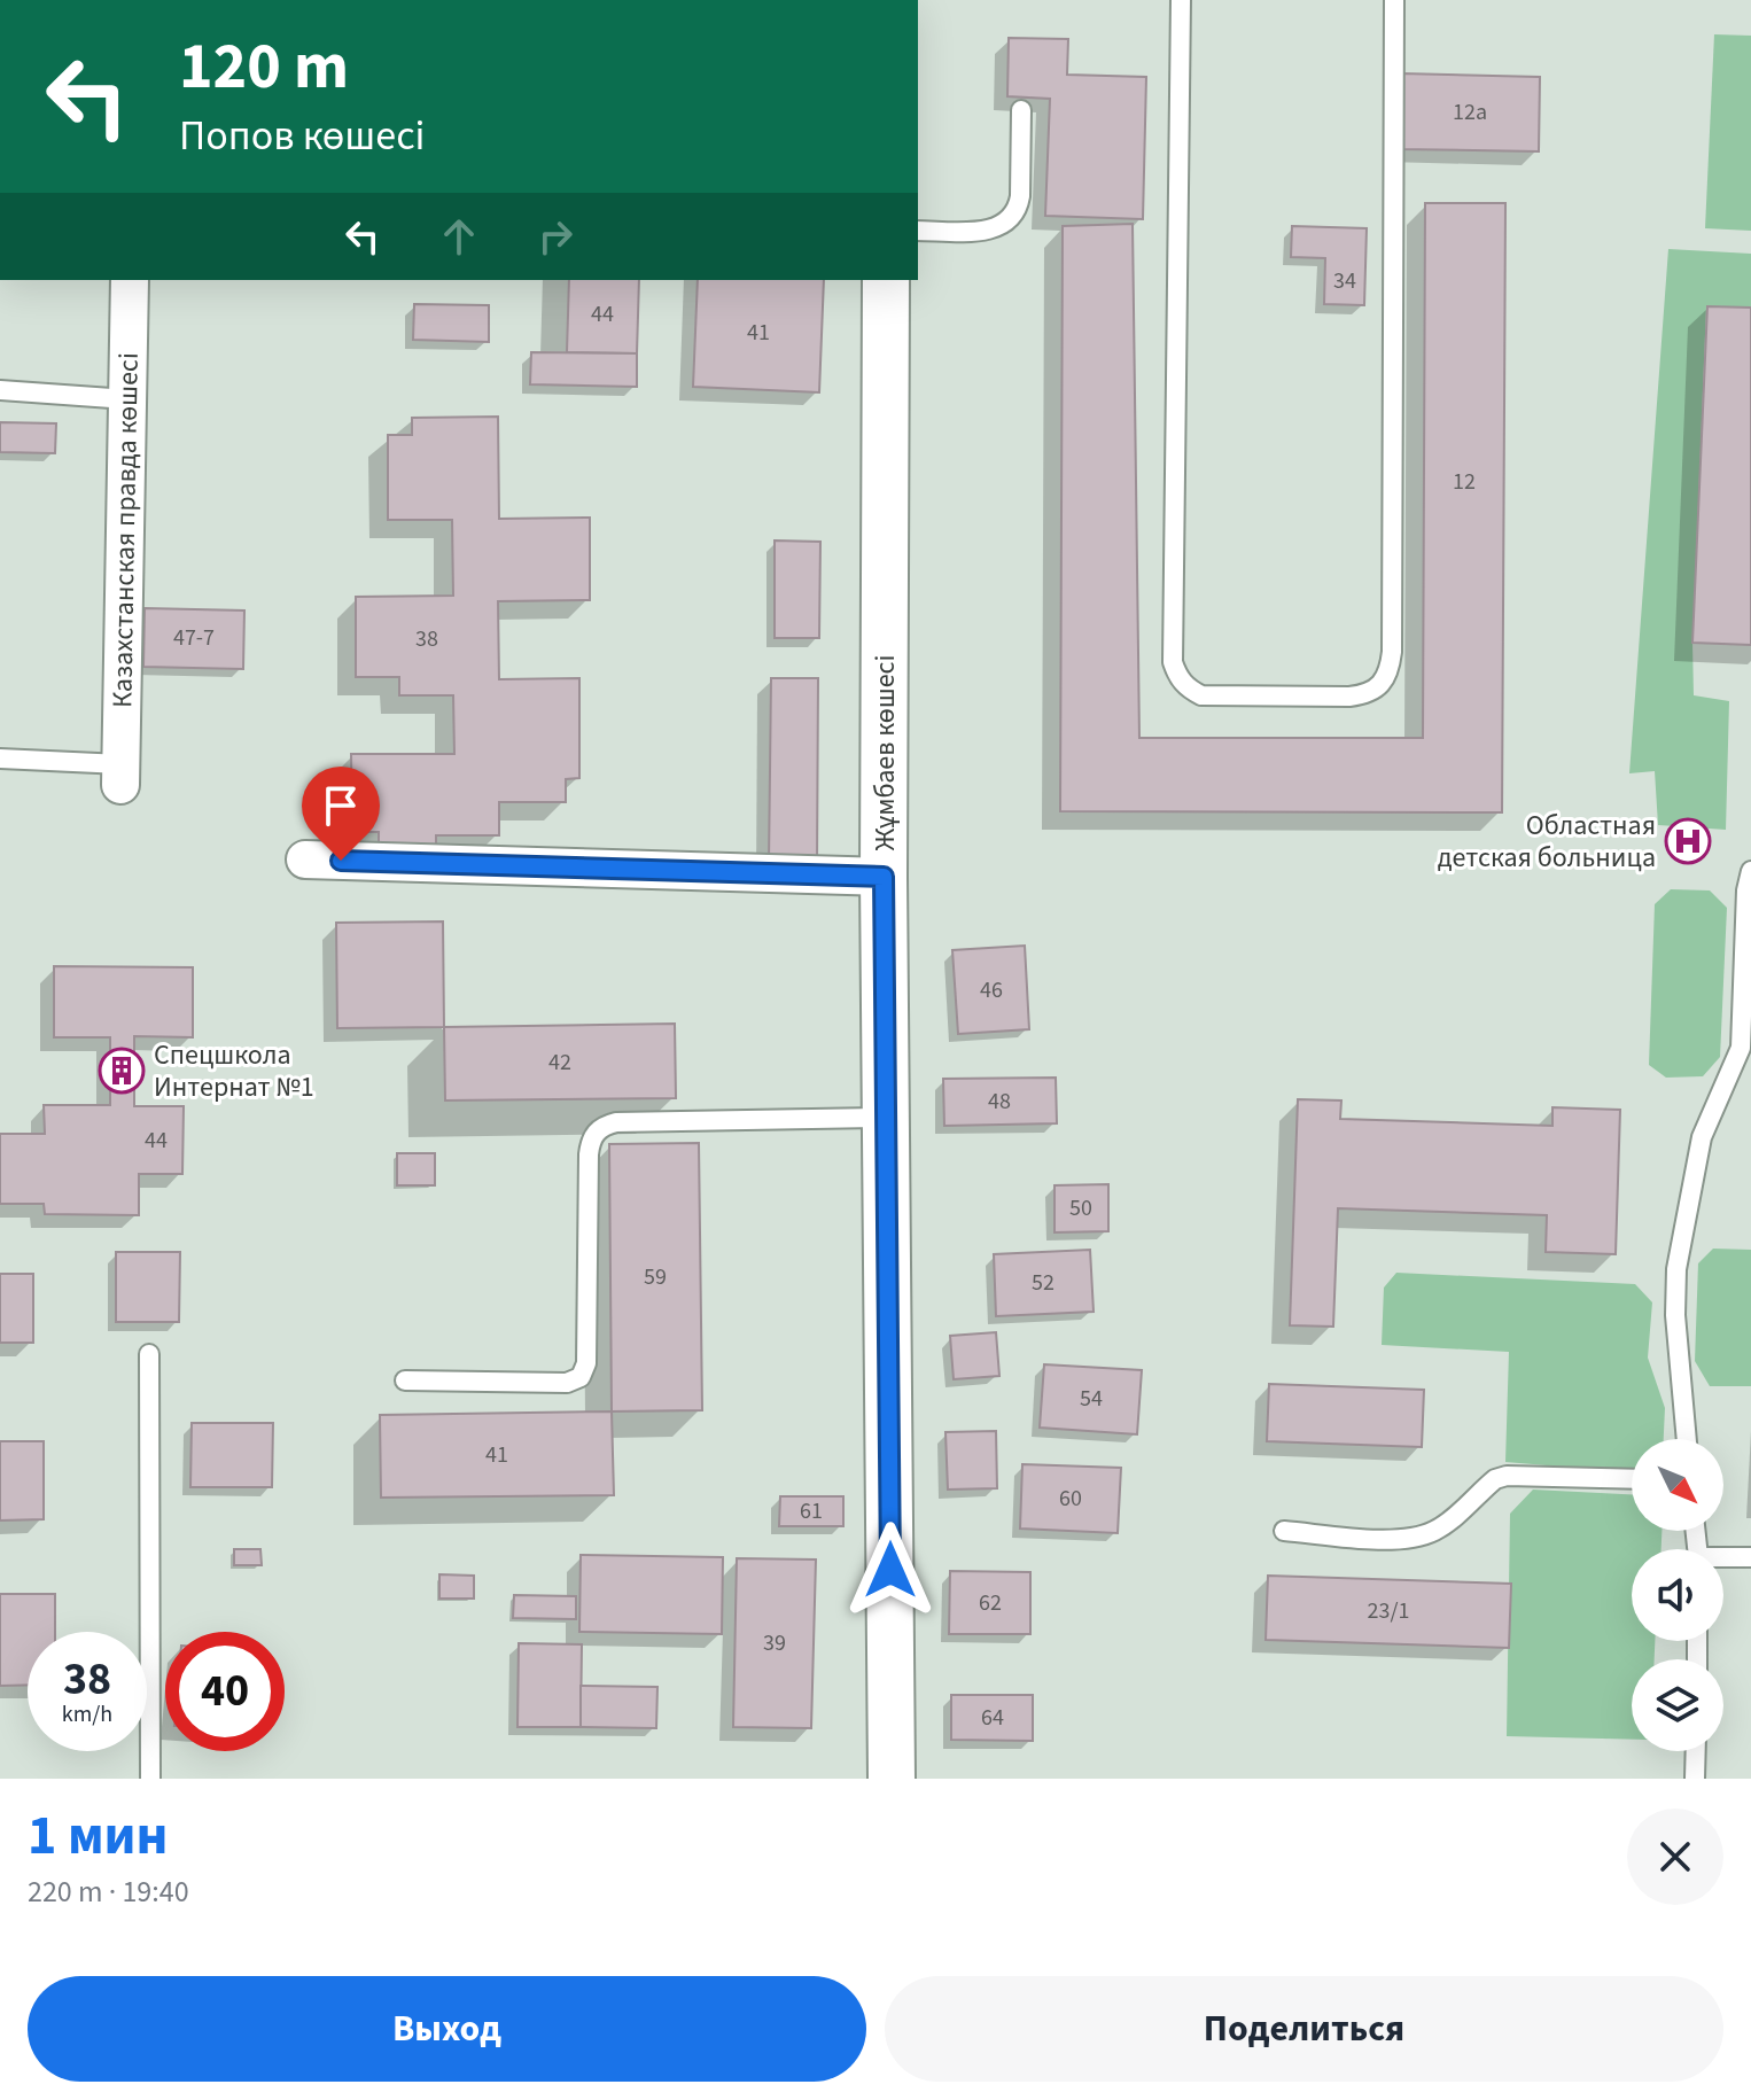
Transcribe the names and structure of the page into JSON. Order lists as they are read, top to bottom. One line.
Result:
{"streets":{"street":["Казахстанская правда көшесі","Жұмбаев көшесі"]},"places":{"hospital":["Областная детская больница"],"building":["Спецшкола Интернат №1"]},"house_numbers":["12а","34","44","41","12","47-7","38","46","42","48","44","50","59","52","54","41","60","61","62","23/1","39","64"],"north":"bottom right","page":{"turn":["120 m","Попов көшесі"],"speed":"38 km/h","limit":"40","heading":["1 мин","220 m · 19:40"],"buttons":["Выход","Поделиться"]}}
